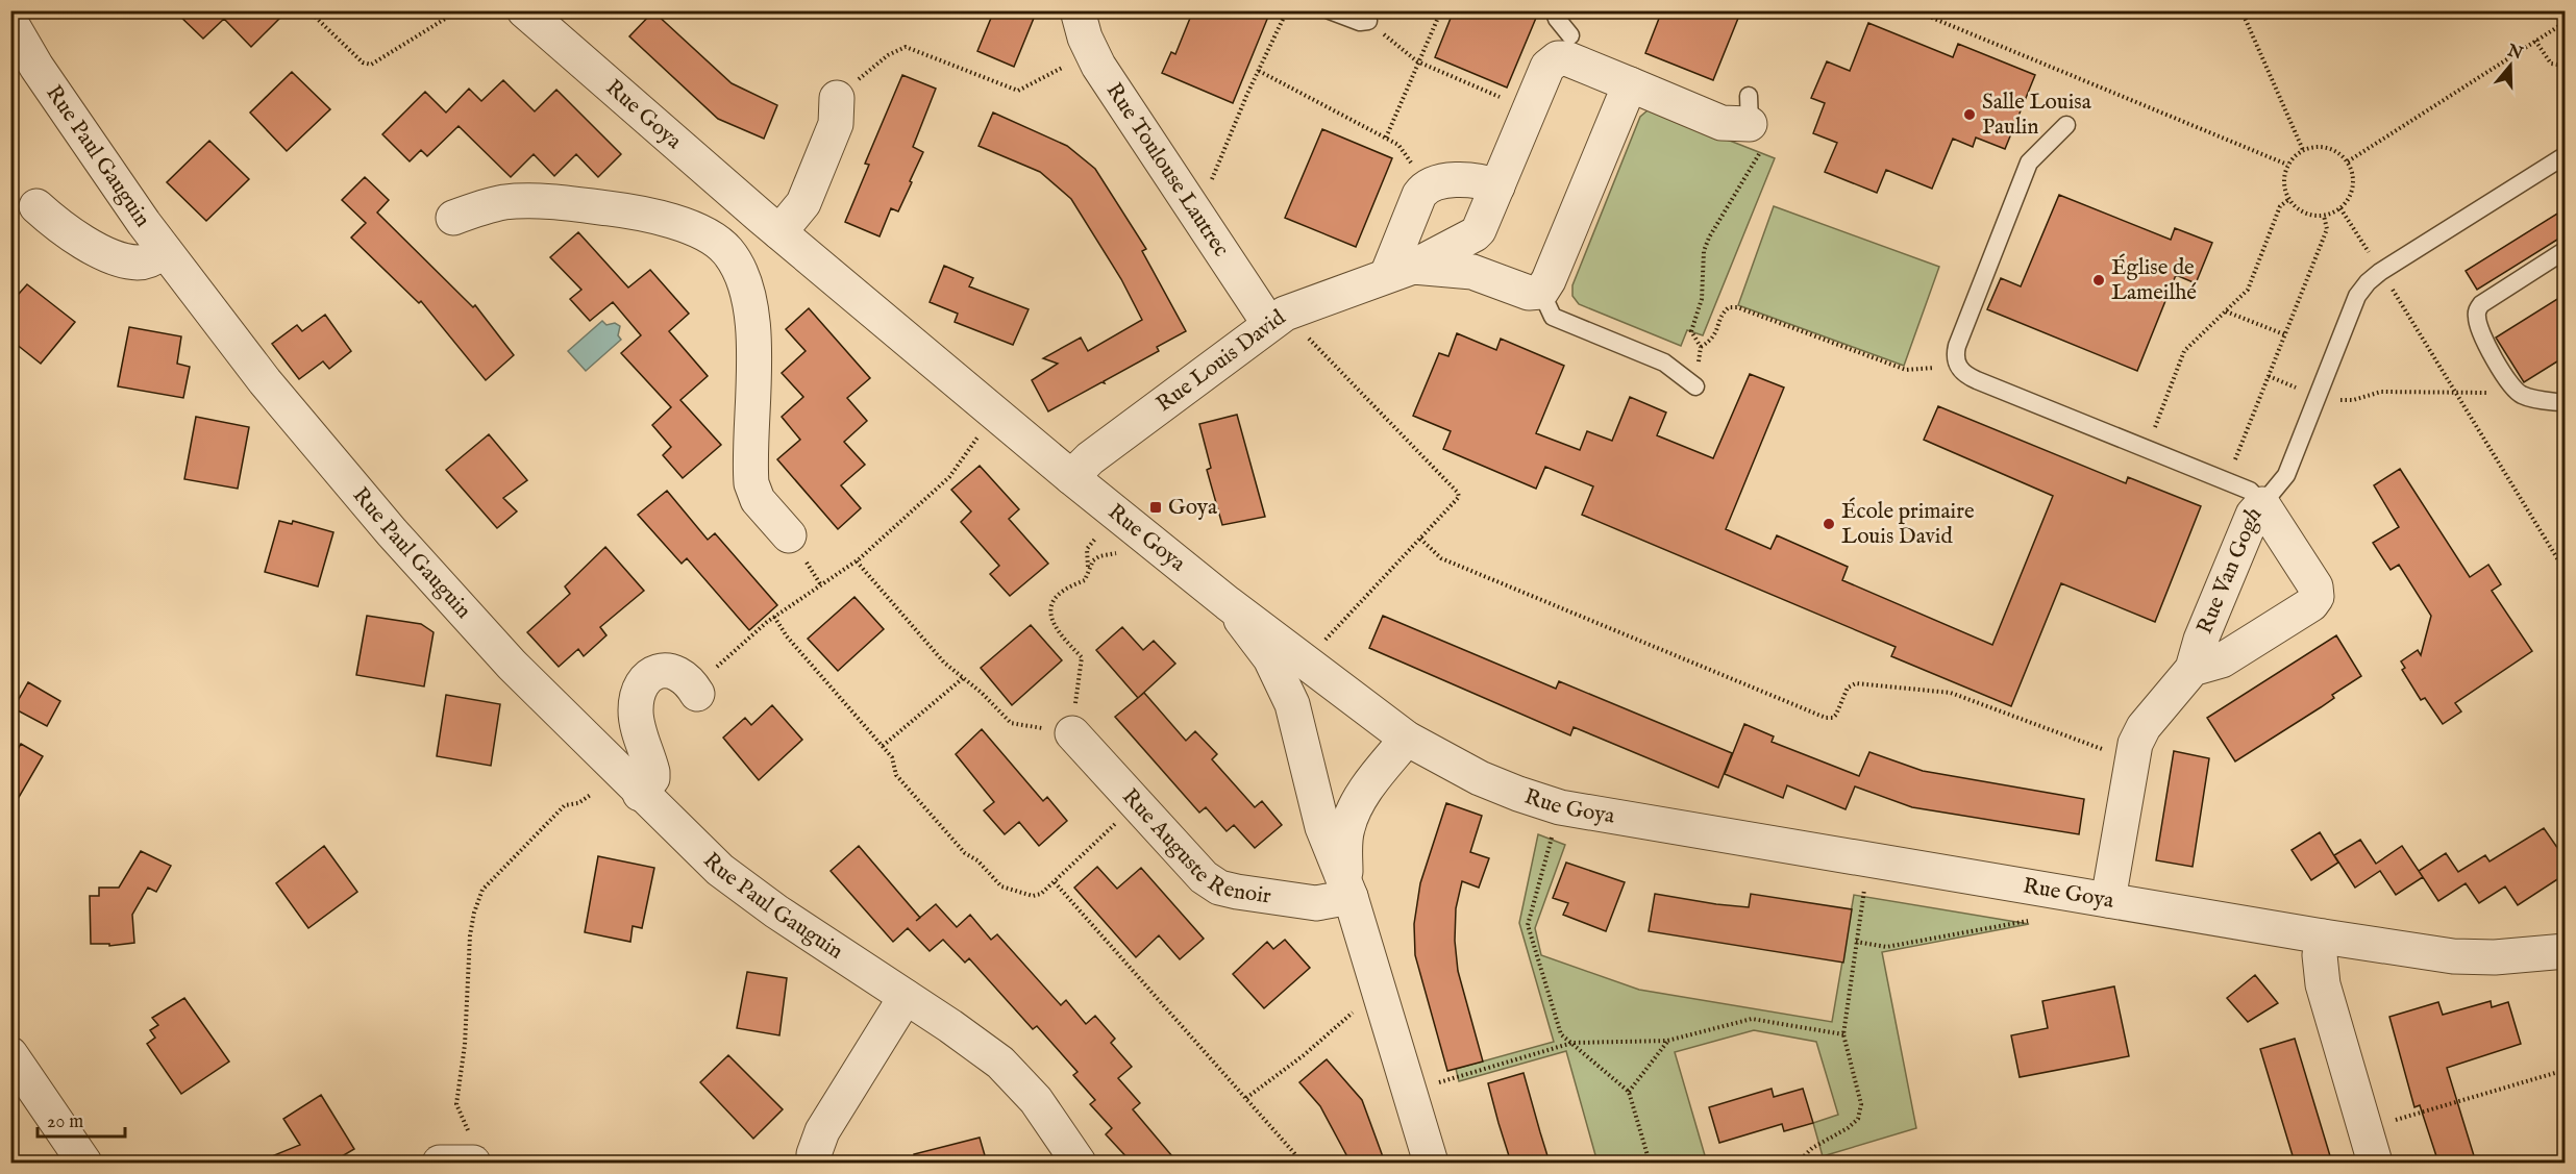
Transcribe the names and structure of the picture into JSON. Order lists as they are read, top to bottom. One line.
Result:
{"streets":{"street":["Rue Goya","Rue Paul Gauguin","Rue Toulouse Lautrec","Rue Louis David","Rue Van Gogh","Rue Auguste Renoir"]},"crossings":[["Rue Goya","Rue Louis David"],["Rue Goya","Rue Van Gogh"],["Rue Toulouse Lautrec","Rue Louis David"]],"places":{"other":["Salle Louisa Paulin","Église de Lameilhé","École primaire Louis David"],"transit":["Goya"]},"scale_bar":"20 m","north":"top"}
